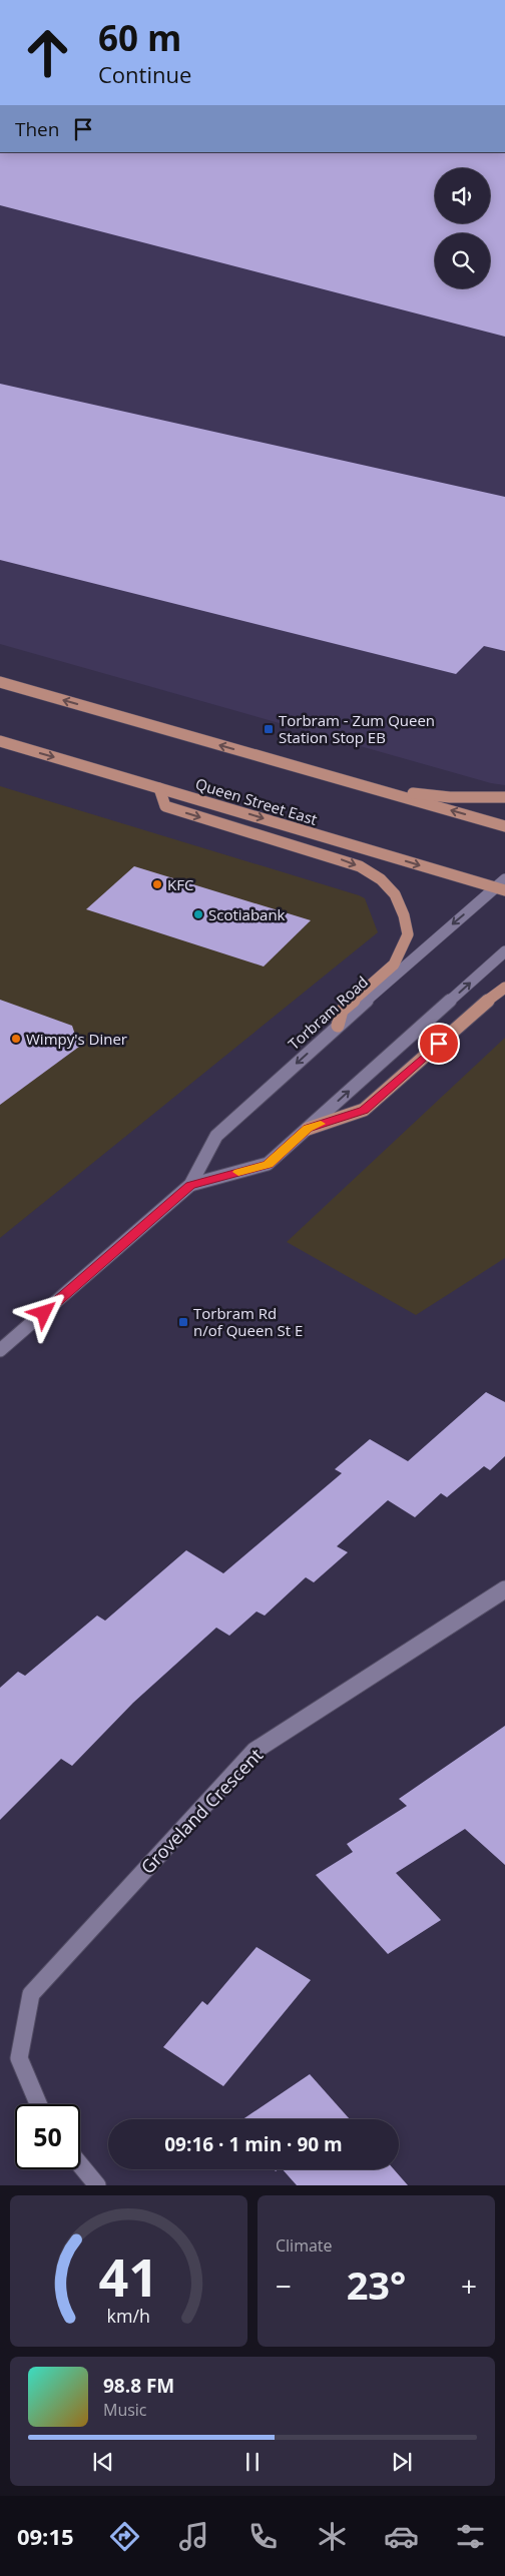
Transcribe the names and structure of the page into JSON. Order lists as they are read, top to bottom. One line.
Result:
{"streets":{"main road":["Queen Street East","Torbram Road","Groveland Crescent"]},"crossings":[["Queen Street East","Torbram Road"]],"places":{"transit":["Torbram - Zum Queen Station Stop EB","Torbram Rd n/of Queen St E"],"other":["KFC","Scotiabank","Wimpy's Diner"]},"page":{"turn":["60 m","Continue"],"then":"Then","limit":"50","trip":"09:16 · 1 min · 90 m","tile":"Climate","heat":["−","23°","+"],"song":["98.8 FM","Music"],"tabs":"09:15","gauge":["41","km/h"]}}
